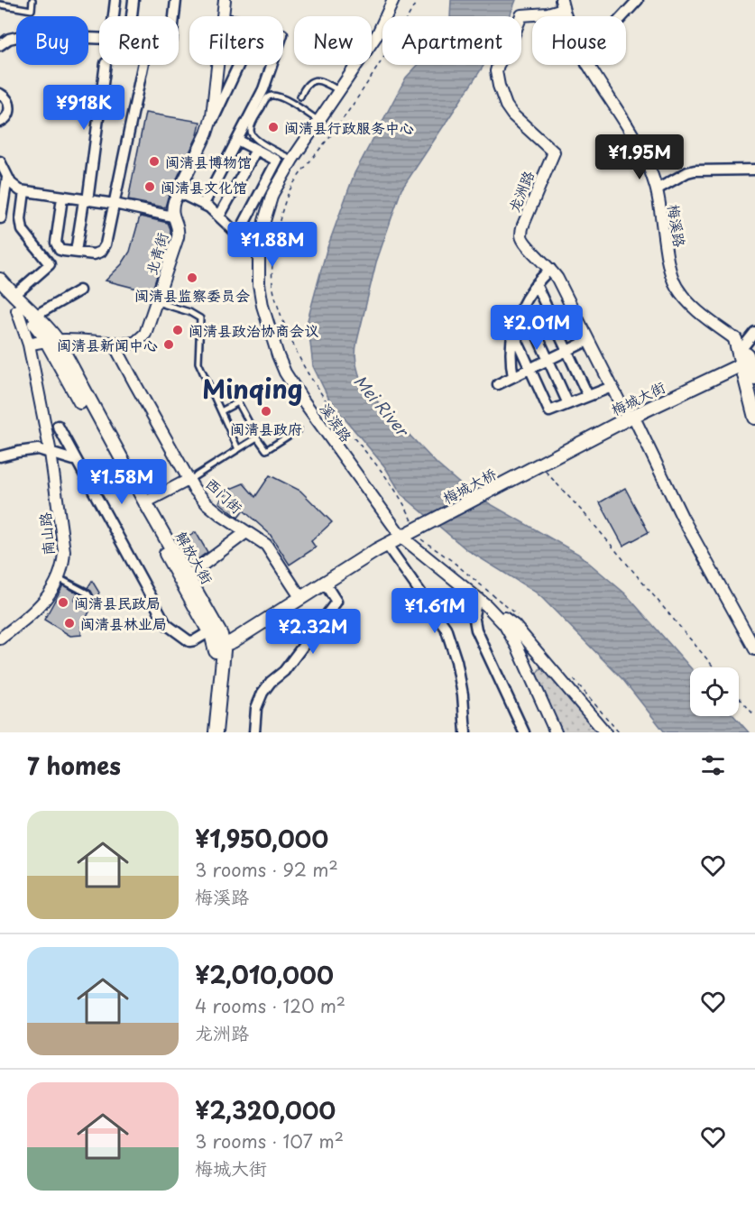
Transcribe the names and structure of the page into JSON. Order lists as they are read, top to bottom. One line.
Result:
{"streets":{"main road":["梅城大街","梅城大桥","解放大街"],"street":["龙洲路","梅溪路","北青街","溪滨路","西门街","南山路"]},"crossings":[["龙洲路","梅城大街"],["梅溪路","梅城大街"],["北青街","西门街"],["北青街","南山路"],["北青街","解放大街"],["梅城大街","梅城大桥"],["溪滨路","梅城大桥"],["南山路","解放大街"]],"districts":["Minqing"],"water":["Mei River"],"places":["闽清县行政服务中心","闽清县博物馆","闽清县文化馆","闽清县监察委员会","闽清县政治协商会议","闽清县新闻中心","闽清县政府","闽清县民政局","闽清县林业局"],"page":{"chip":["Buy","Rent","Filters","New","Apartment","House"],"price":["¥918K","¥1.95M","¥1.88M","¥2.01M","¥1.58M","¥1.61M","¥2.32M"],"heading":"7 homes","list":[{"name":"¥1,950,000","note":"3 rooms · 92 m² · 梅溪路"},{"name":"¥2,010,000","note":"4 rooms · 120 m² · 龙洲路"},{"name":"¥2,320,000","note":"3 rooms · 107 m² · 梅城大街"}]}}
